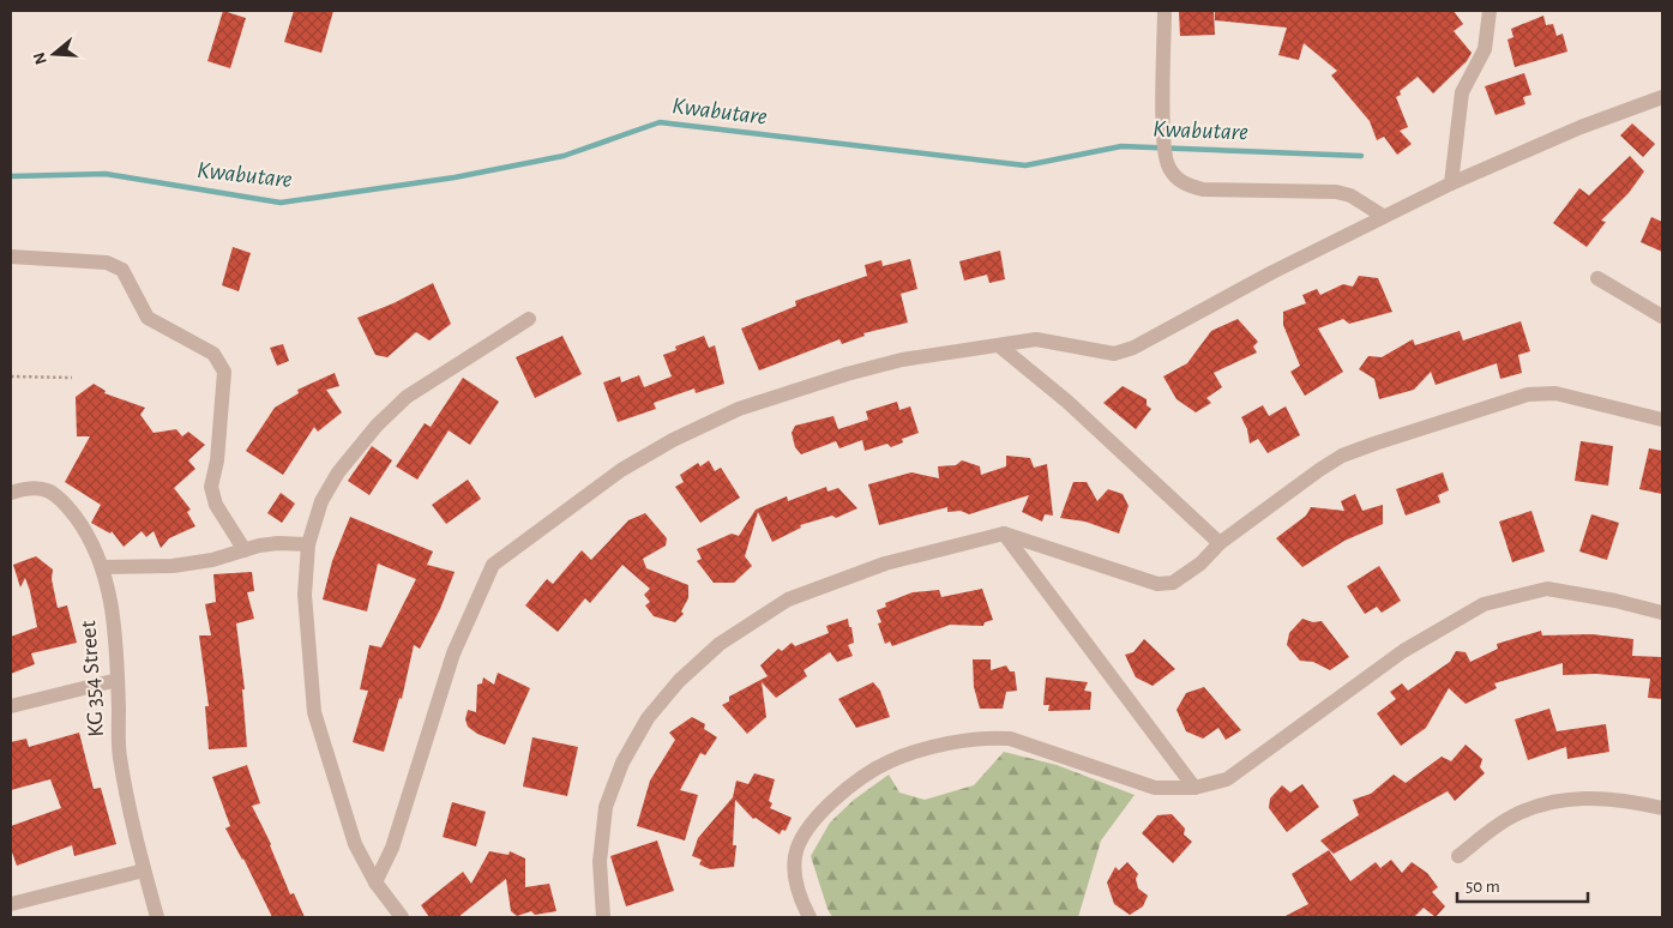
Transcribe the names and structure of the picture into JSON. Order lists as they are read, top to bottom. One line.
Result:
{"streets":{"street":["KG 354 Street"]},"water":["Kwabutare"],"scale_bar":"50 m","north":"left"}
